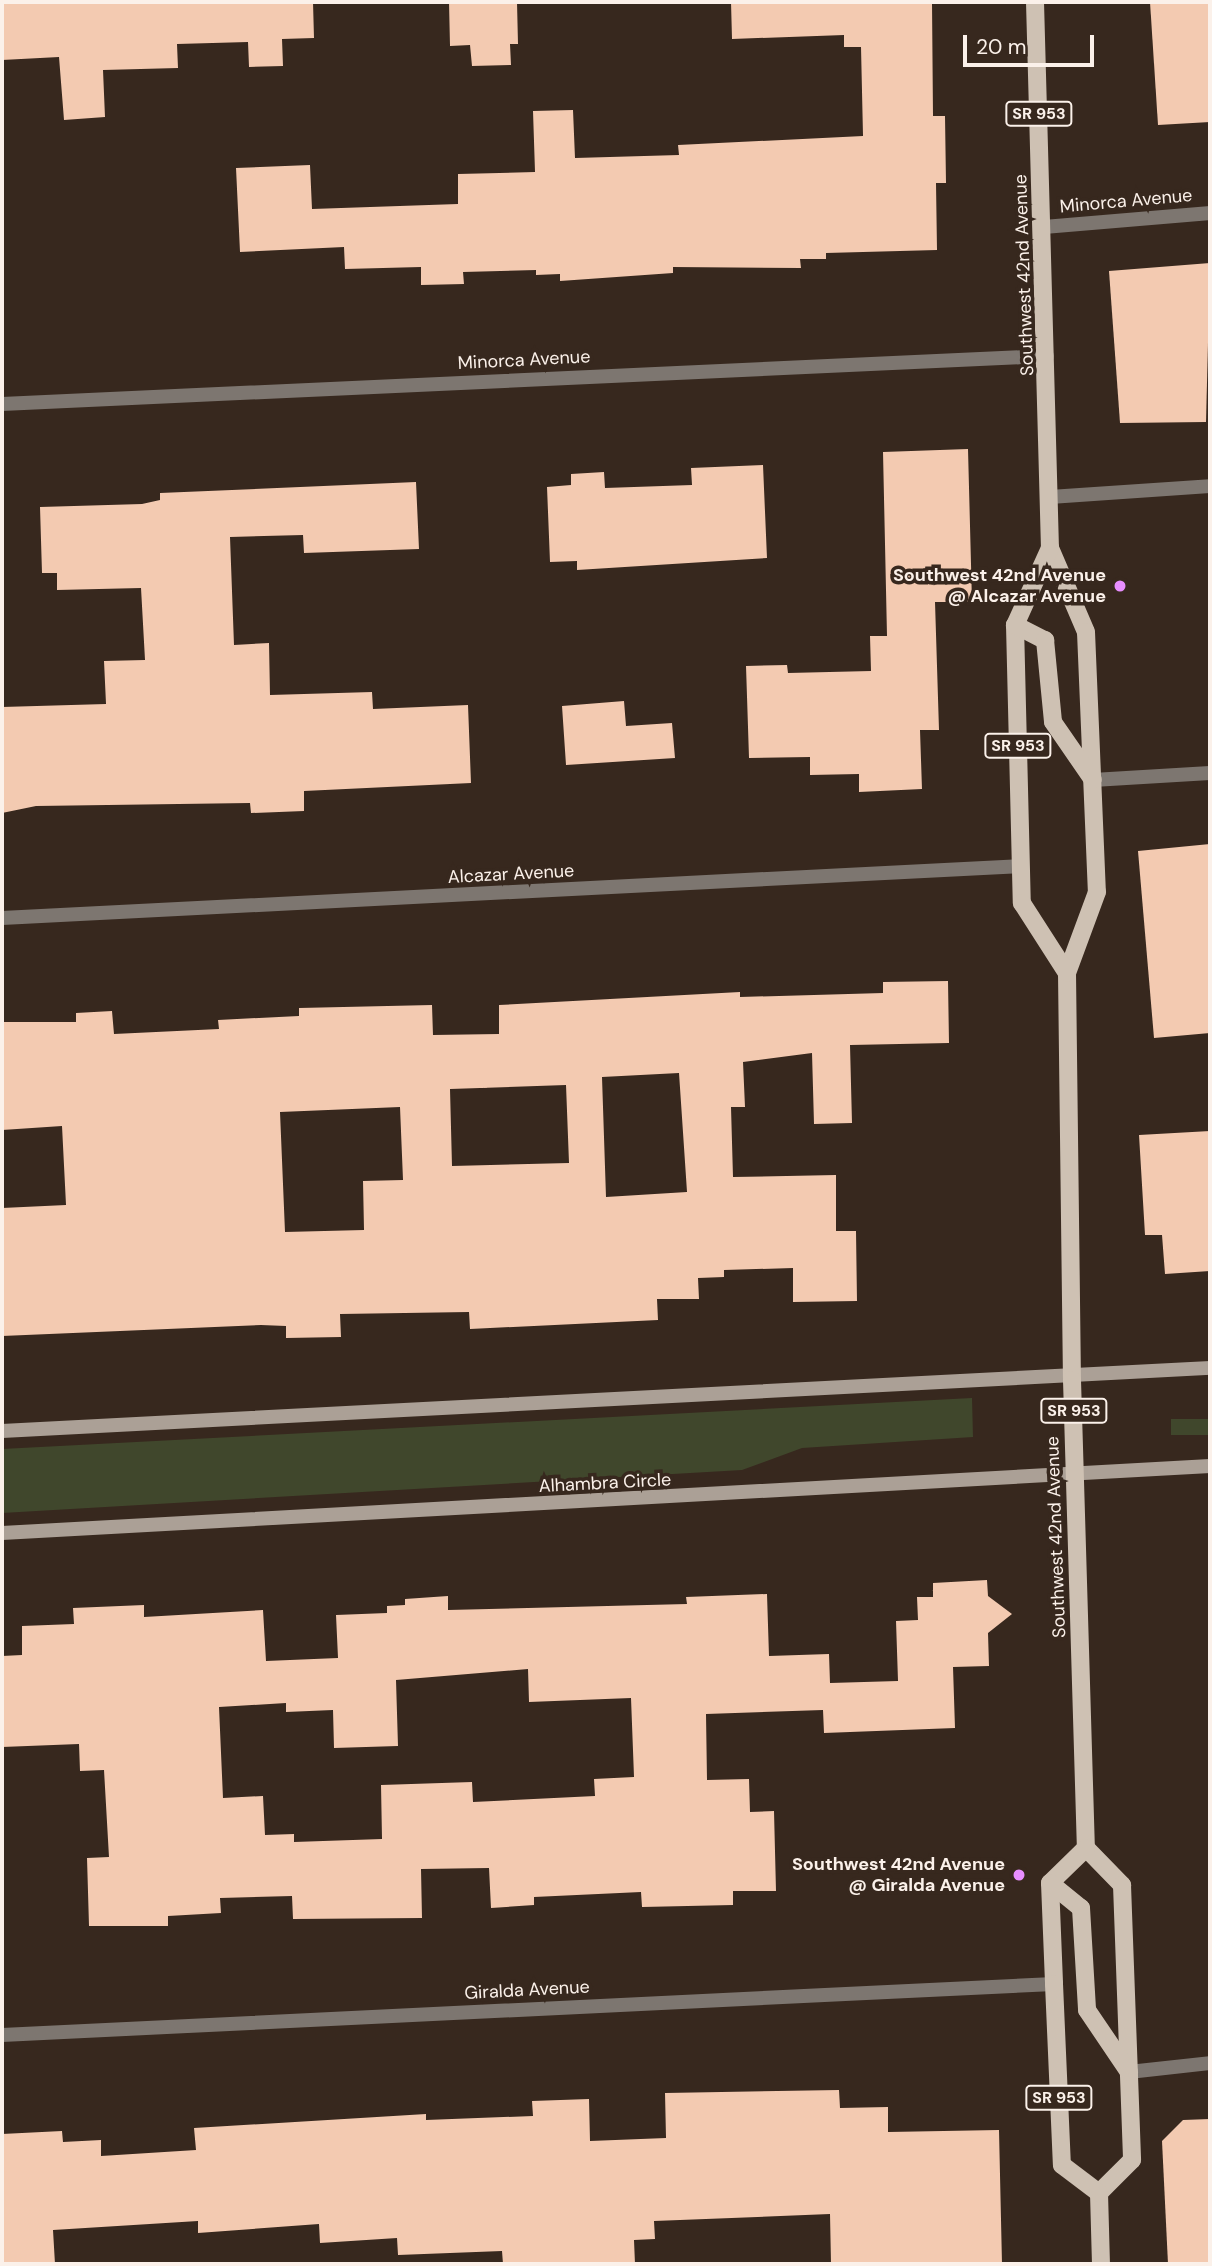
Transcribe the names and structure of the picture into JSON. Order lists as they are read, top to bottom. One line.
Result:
{"streets":{"main road":["SR 953","Southwest 42nd Avenue"],"street":["Minorca Avenue","Alcazar Avenue","Alhambra Circle","Giralda Avenue"]},"crossings":[["SR 953","Giralda Avenue"],["Minorca Avenue","Southwest 42nd Avenue"],["Southwest 42nd Avenue","Alcazar Avenue"],["Southwest 42nd Avenue","Alhambra Circle"]],"places":["Southwest 42nd Avenue @ Alcazar Avenue","Southwest 42nd Avenue @ Giralda Avenue"],"scale_bar":"20 m"}
